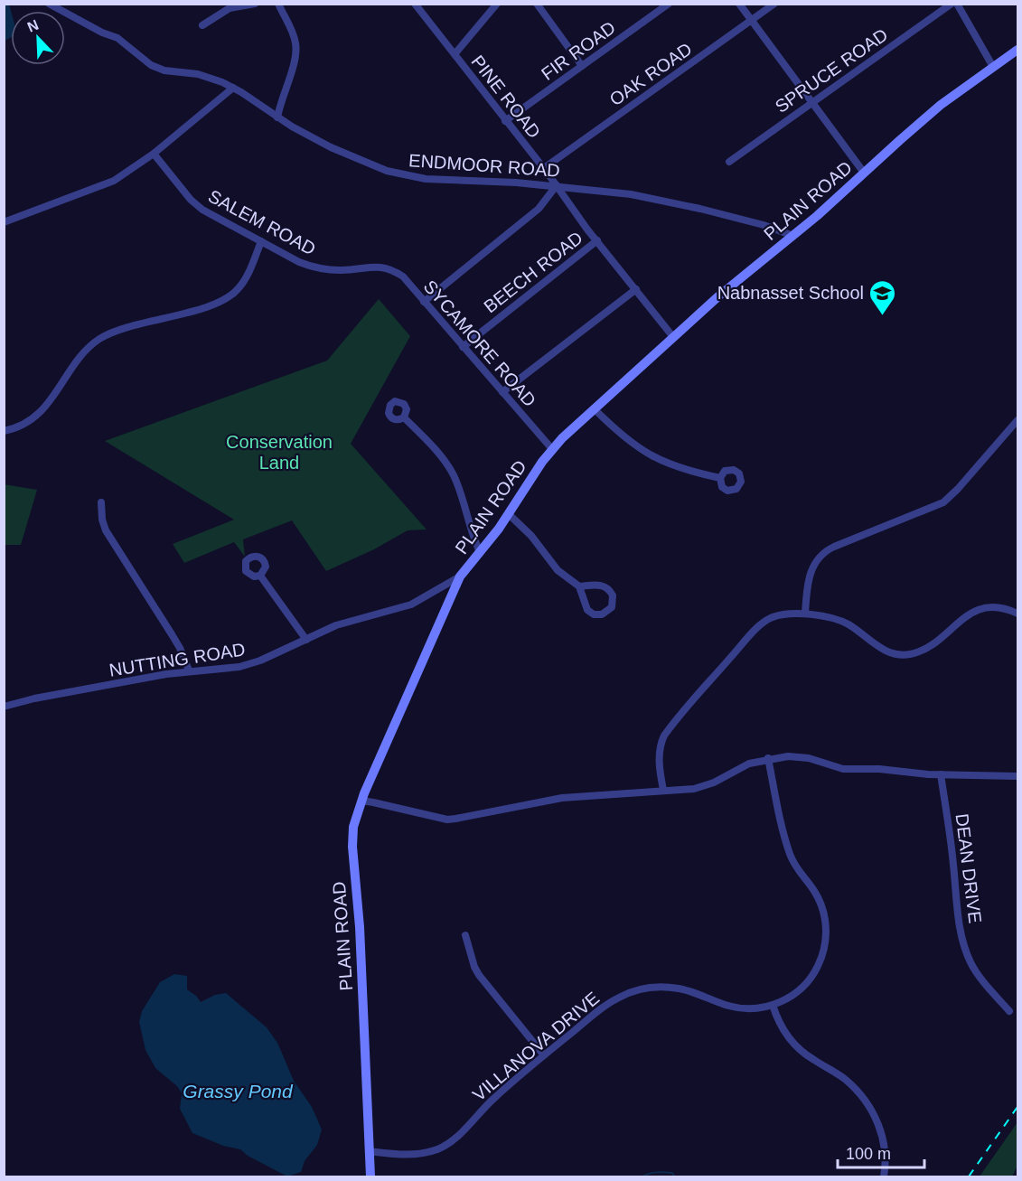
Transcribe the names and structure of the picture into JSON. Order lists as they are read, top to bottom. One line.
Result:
{"streets":{"main road":["PLAIN ROAD"],"street":["FIR ROAD","SPRUCE ROAD","OAK ROAD","PINE ROAD","ENDMOOR ROAD","SALEM ROAD","BEECH ROAD","SYCAMORE ROAD","NUTTING ROAD","DEAN DRIVE","VILLANOVA DRIVE"]},"crossings":[["FIR ROAD","PINE ROAD"],["OAK ROAD","PINE ROAD"],["PINE ROAD","ENDMOOR ROAD"],["PINE ROAD","PLAIN ROAD"],["PINE ROAD","BEECH ROAD"],["ENDMOOR ROAD","PLAIN ROAD"],["PLAIN ROAD","SYCAMORE ROAD"],["PLAIN ROAD","NUTTING ROAD"],["PLAIN ROAD","VILLANOVA DRIVE"],["SALEM ROAD","SYCAMORE ROAD"],["BEECH ROAD","SYCAMORE ROAD"]],"water":["Grassy Pond"],"parks":["Conservation Land"],"places":{"school or university":["Nabnasset School"]},"scale_bar":"100 m","north":"top left"}
